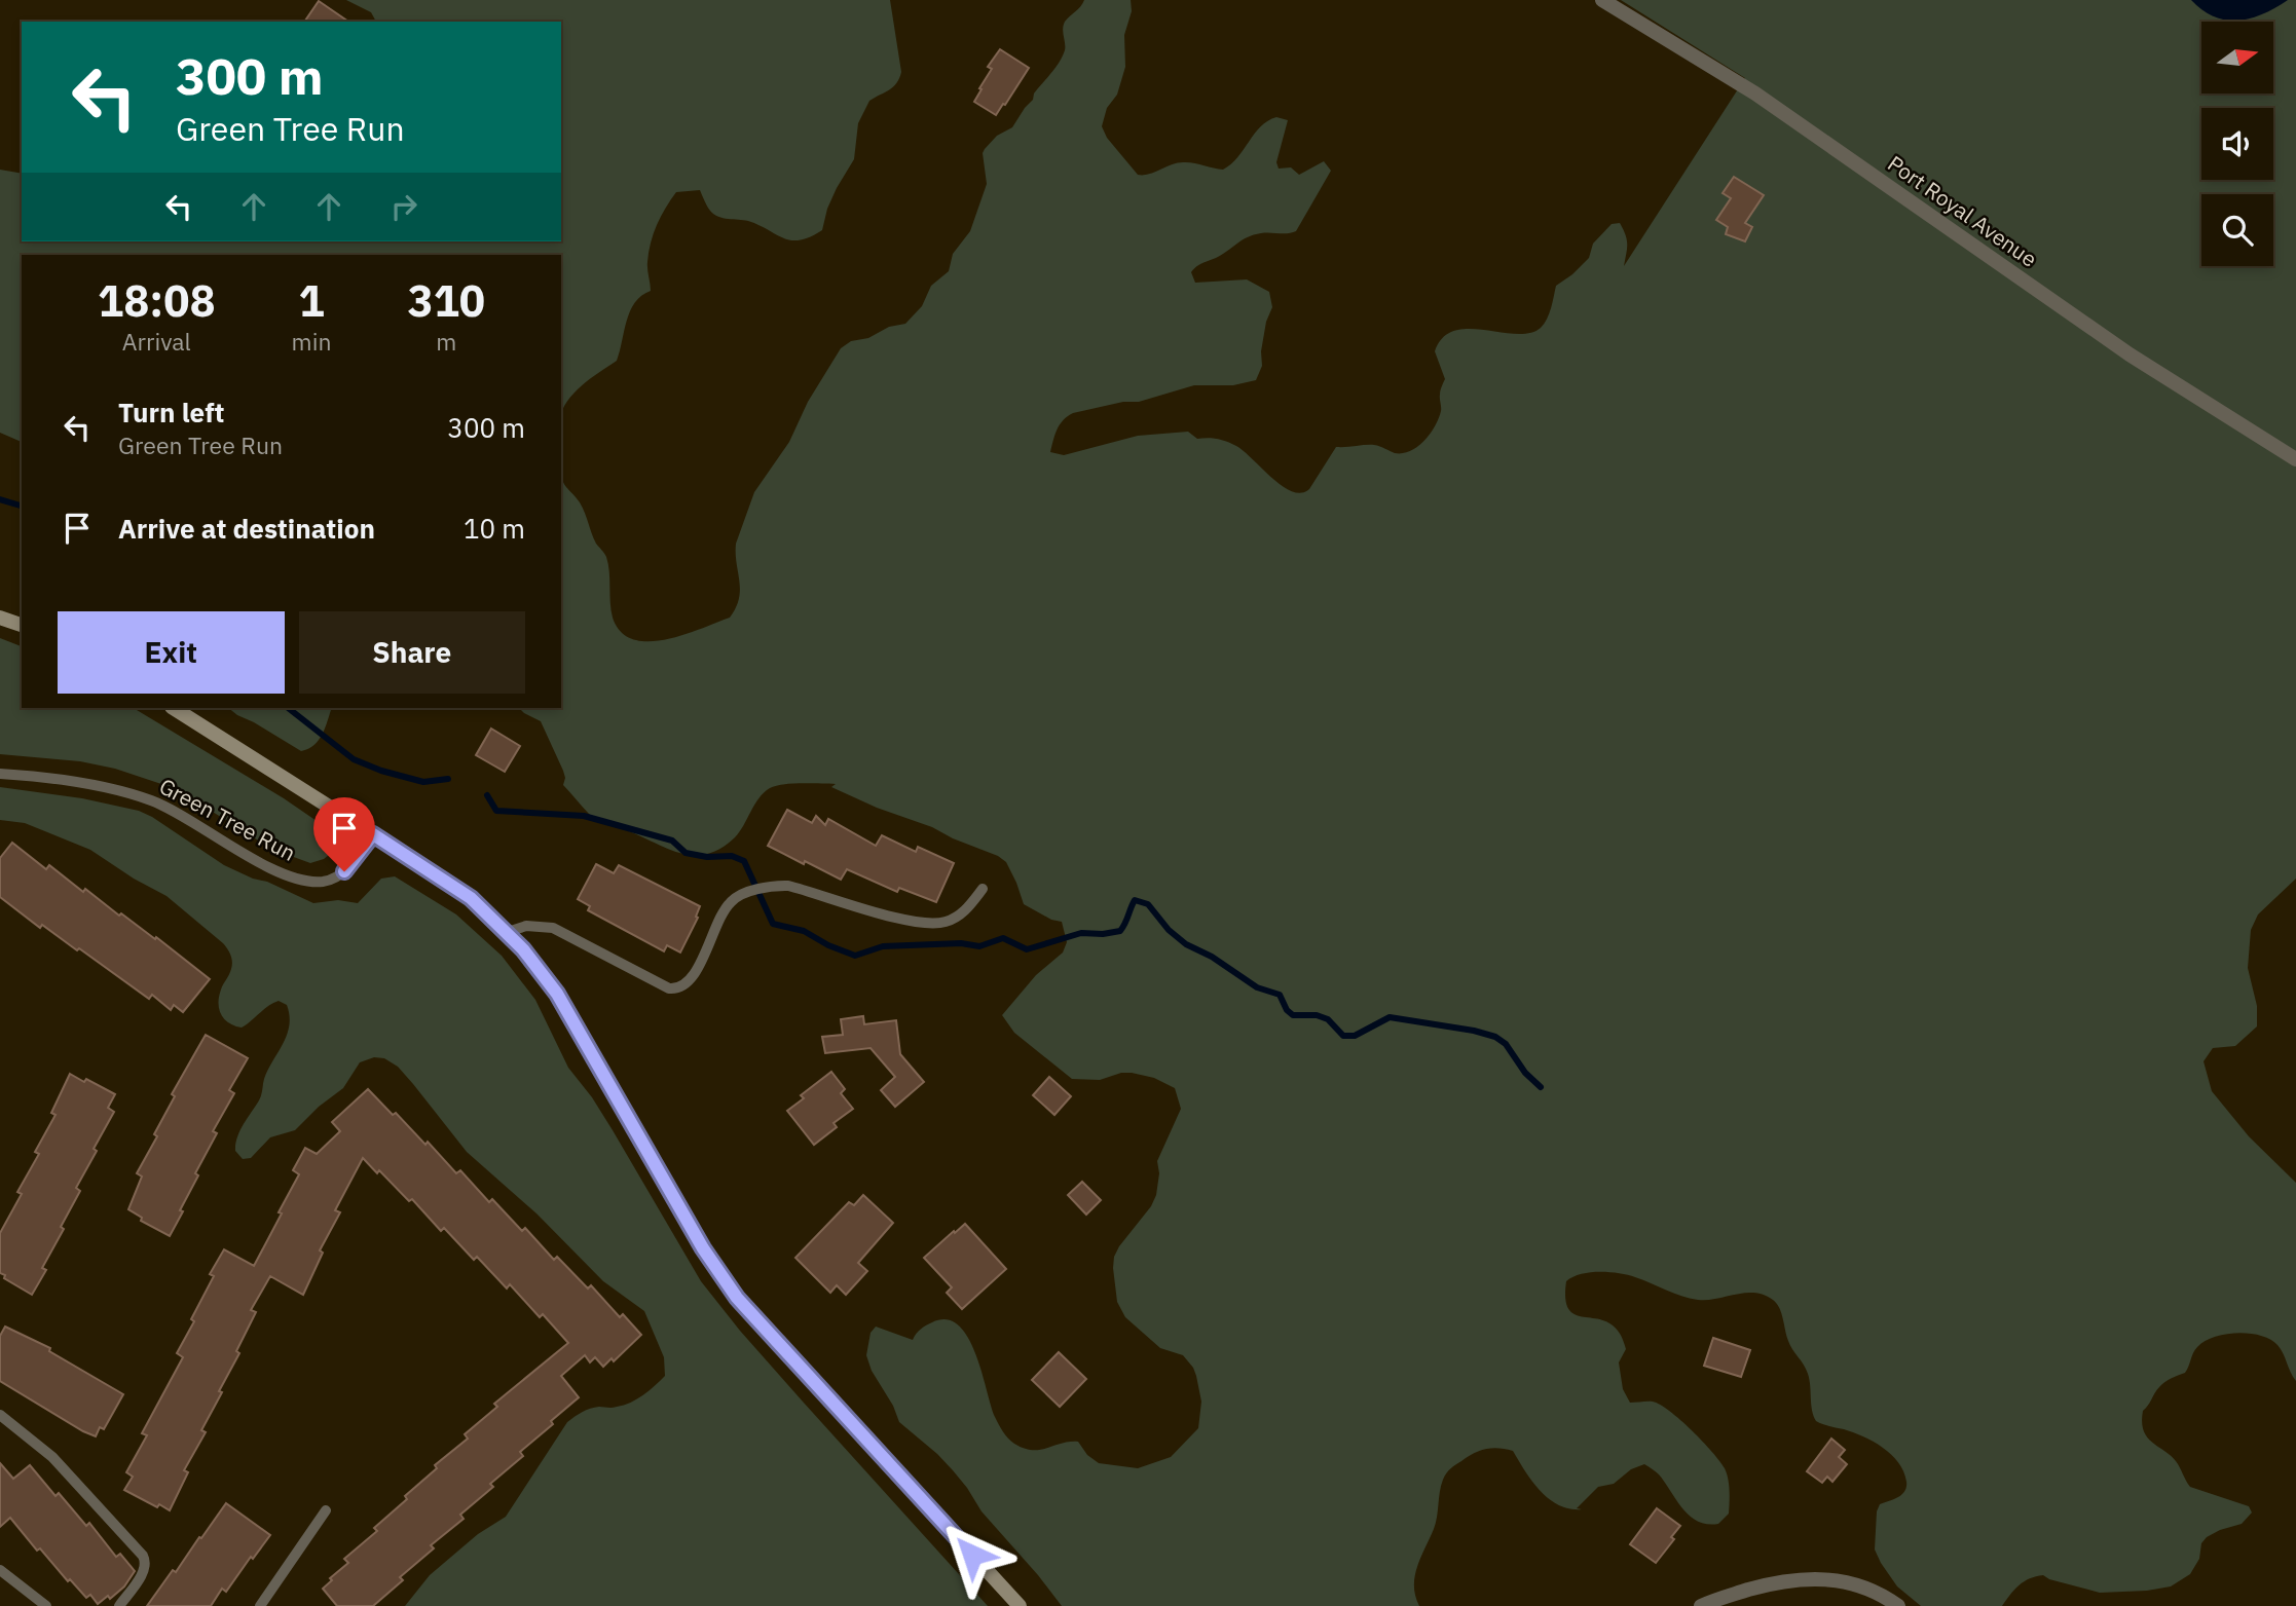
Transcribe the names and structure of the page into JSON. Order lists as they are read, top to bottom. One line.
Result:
{"streets":{"street":["Port Royal Avenue"],"lane":["Green Tree Run"]},"north":"right","page":{"turn":["300 m","Green Tree Run"],"eta":["18:08","Arrival","1","min","310","m"],"list":[{"name":"Turn left","note":"Green Tree Run","value":"300 m"},{"name":"Arrive at destination","value":"10 m"}],"buttons":["Exit","Share"]}}
